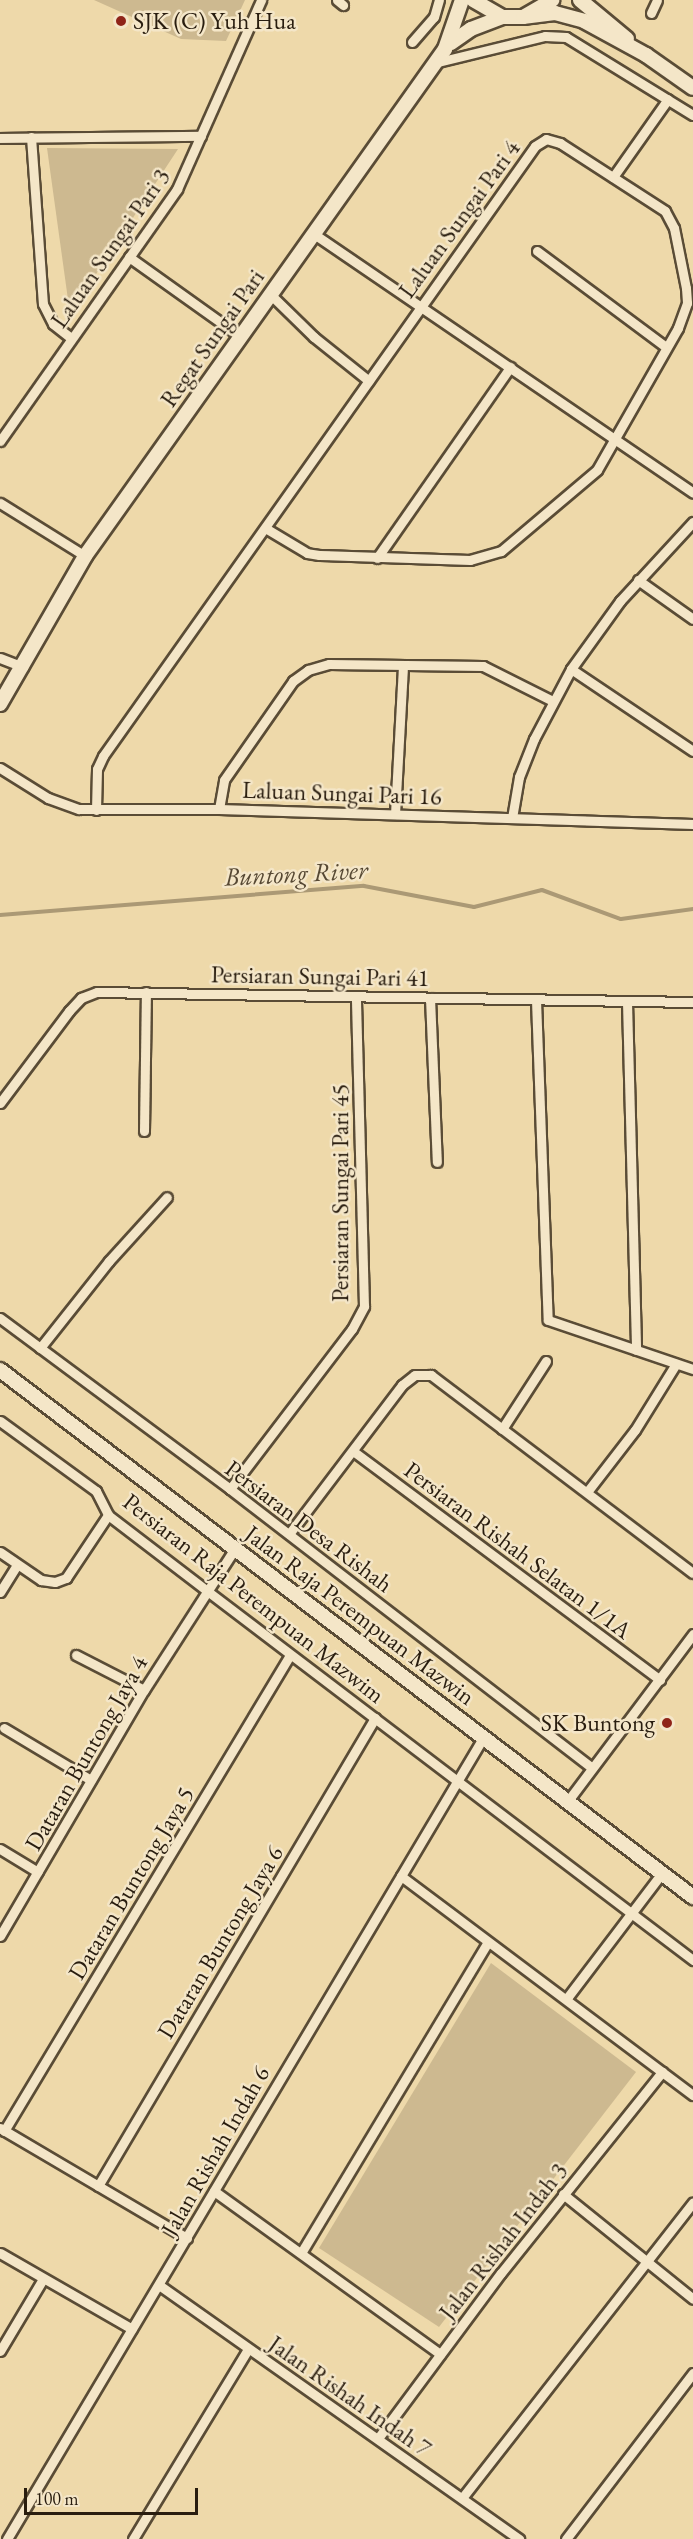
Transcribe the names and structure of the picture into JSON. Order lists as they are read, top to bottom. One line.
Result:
{"streets":{"main road":["Regat Sungai Pari","Jalan Raja Perempuan Mazwin"],"street":["Laluan Sungai Pari 4","Laluan Sungai Pari 3","Laluan Sungai Pari 16","Persiaran Sungai Pari 41","Persiaran Sungai Pari 45","Persiaran Desa Rishah","Persiaran Rishah Selatan 1/1A","Persiaran Raja Perempuan Mazwim","Dataran Buntong Jaya 4","Dataran Buntong Jaya 5","Dataran Buntong Jaya 6","Jalan Rishah Indah 6","Jalan Rishah Indah 3","Jalan Rishah Indah 7"]},"crossings":[["Laluan Sungai Pari 4","Laluan Sungai Pari 16"],["Persiaran Sungai Pari 41","Persiaran Sungai Pari 45"],["Persiaran Sungai Pari 45","Persiaran Desa Rishah"],["Persiaran Raja Perempuan Mazwim","Dataran Buntong Jaya 4"],["Persiaran Raja Perempuan Mazwim","Dataran Buntong Jaya 5"],["Persiaran Raja Perempuan Mazwim","Dataran Buntong Jaya 6"],["Persiaran Raja Perempuan Mazwim","Jalan Rishah Indah 6"],["Jalan Raja Perempuan Mazwin","Dataran Buntong Jaya 4"],["Jalan Raja Perempuan Mazwin","Jalan Rishah Indah 6"],["Jalan Rishah Indah 6","Jalan Rishah Indah 7"],["Jalan Rishah Indah 3","Jalan Rishah Indah 7"]],"water":["Buntong River"],"places":["SJK (C) Yuh Hua","SK Buntong"],"scale_bar":"100 m"}
